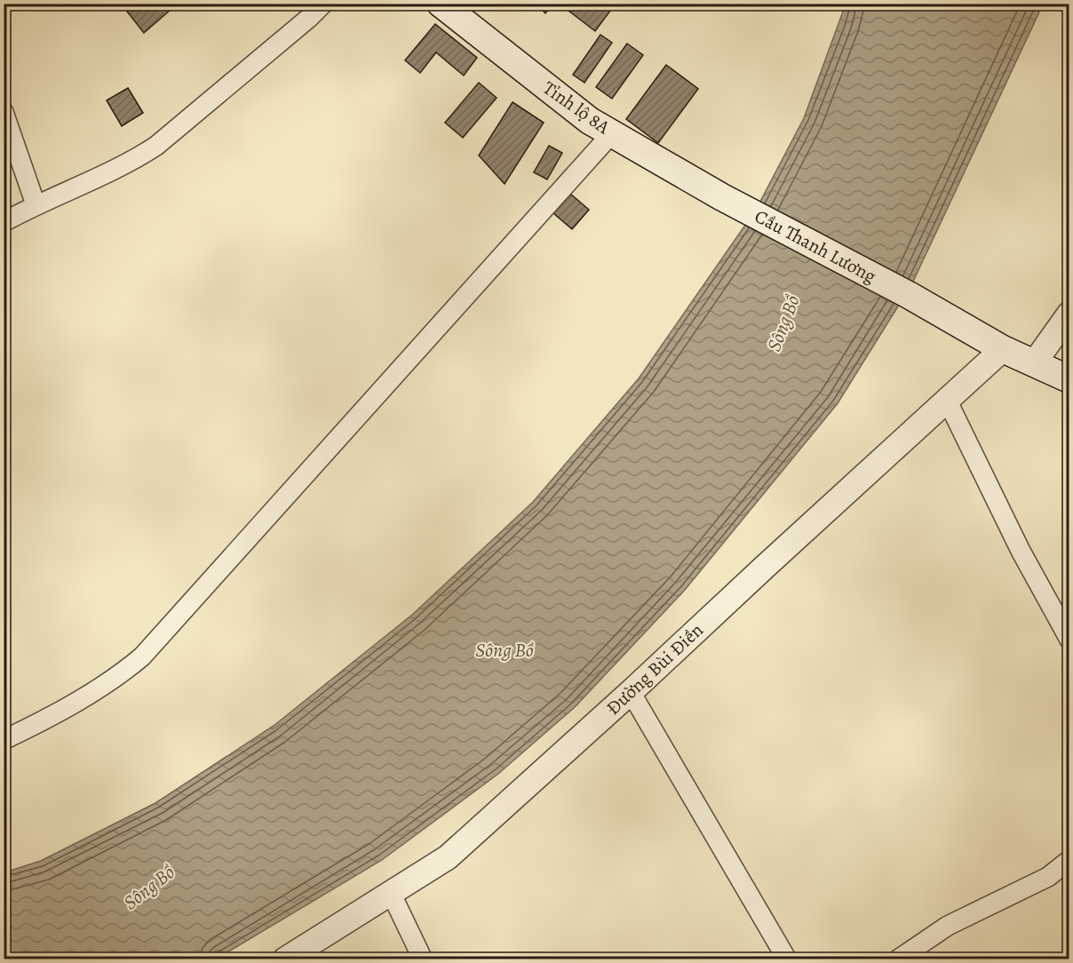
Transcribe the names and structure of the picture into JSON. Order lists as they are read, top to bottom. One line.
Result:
{"streets":{"main road":["Tỉnh lộ 8A","Cầu Thanh Lương"],"street":["Đường Bùi Điền"]},"crossings":[["Tỉnh lộ 8A","Cầu Thanh Lương"],["Cầu Thanh Lương","Đường Bùi Điền"]],"water":["Sông Bồ"]}
